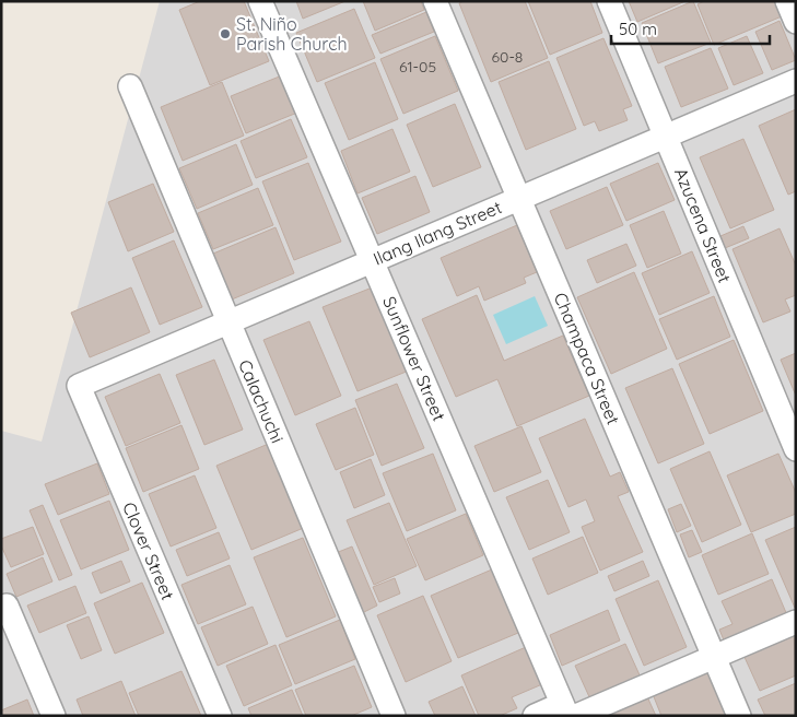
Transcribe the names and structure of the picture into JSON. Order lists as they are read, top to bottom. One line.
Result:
{"streets":{"street":["Azucena Street","Ilang Ilang Street","Sunflower Street","Champaca Street","Calachuchi","Clover Street"]},"crossings":[["Azucena Street","Ilang Ilang Street"],["Ilang Ilang Street","Sunflower Street"],["Ilang Ilang Street","Champaca Street"],["Ilang Ilang Street","Calachuchi"],["Ilang Ilang Street","Clover Street"]],"places":["St. Niño Parish Church"],"house_numbers":["60-8","61-05"],"scale_bar":"50 m"}
